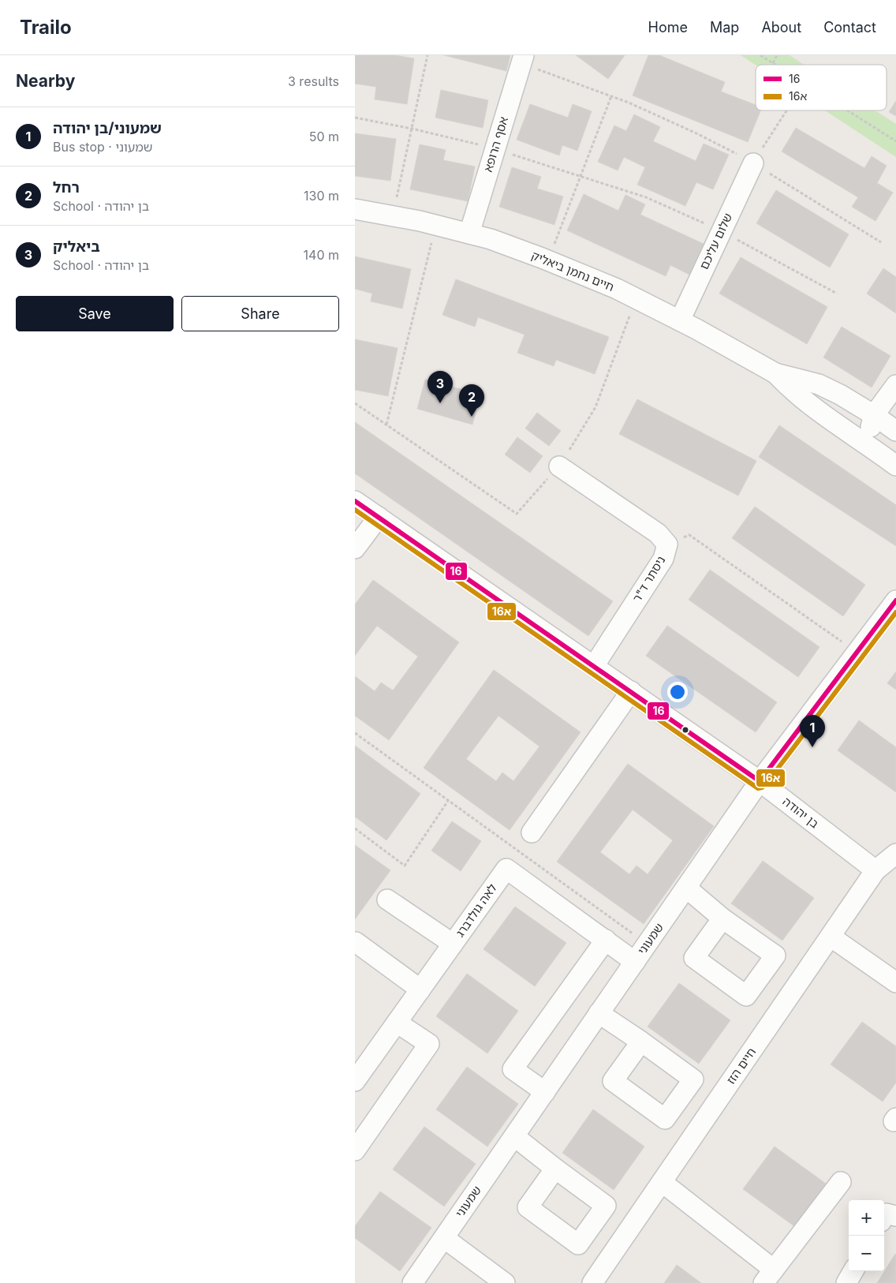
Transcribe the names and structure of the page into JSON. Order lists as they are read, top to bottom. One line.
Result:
{"streets":{"street":["אסף הרופא","שלום עליכם","חיים נחמן ביאליק","ניסתר ד\"ר","בן יהודה","לאה גולדברג","שמעוני","חיים הזז"]},"crossings":[["אסף הרופא","חיים נחמן ביאליק"],["שלום עליכם","חיים נחמן ביאליק"],["ניסתר ד\"ר","בן יהודה"],["בן יהודה","שמעוני"],["בן יהודה","חיים הזז"],["לאה גולדברג","שמעוני"]],"lines":["transit line 16","transit line 16א"],"legend":["16","16א"],"page":{"header":"Trailo","nav":["Home","Map","About","Contact"],"heading":["Nearby","3 results"],"list":[{"mark":"1","name":"שמעוני/בן יהודה","note":"Bus stop · שמעוני","value":"50 m"},{"mark":"2","name":"רחל","note":"School · בן יהודה","value":"130 m"},{"mark":"3","name":"ביאליק","note":"School · בן יהודה","value":"140 m"}],"buttons":["Save","Share"],"pins":["3","2","1"],"map_buttons":["+","−"]}}
